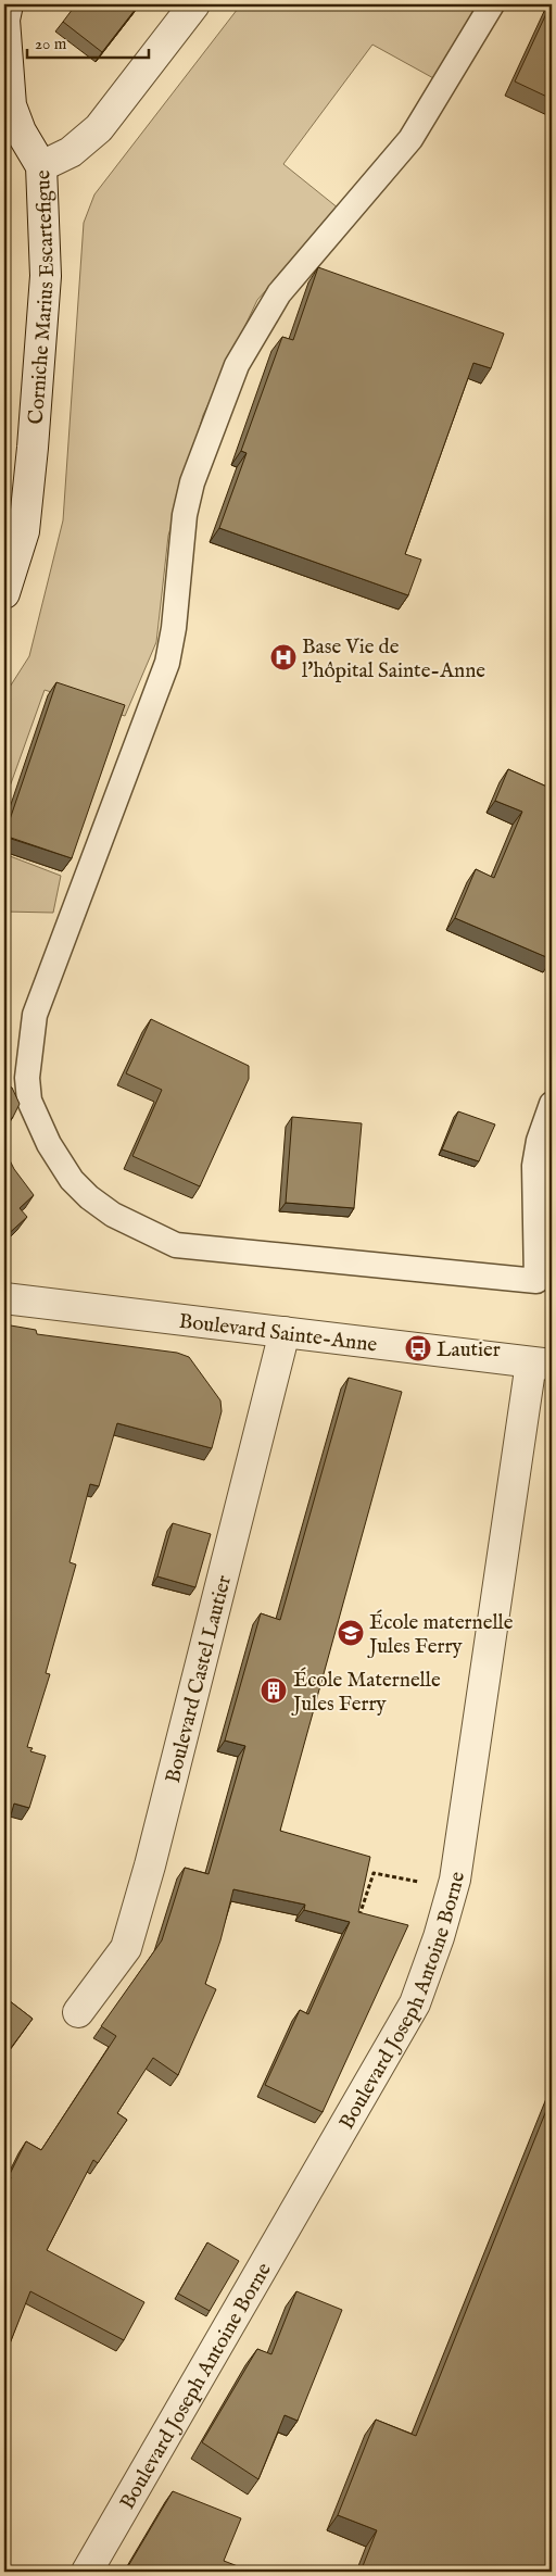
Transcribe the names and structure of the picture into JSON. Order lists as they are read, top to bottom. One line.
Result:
{"streets":{"street":["Corniche Marius Escartefigue","Boulevard Sainte-Anne","Boulevard Castel Lautier","Boulevard Joseph Antoine Borne"]},"crossings":[["Boulevard Sainte-Anne","Boulevard Castel Lautier"],["Boulevard Sainte-Anne","Boulevard Joseph Antoine Borne"]],"places":{"hospital":["Base Vie de l'hôpital Sainte-Anne"],"bus stop":["Lautier"],"school or university":["École maternelle Jules Ferry"],"building":["École Maternelle Jules Ferry"]},"scale_bar":"20 m"}
